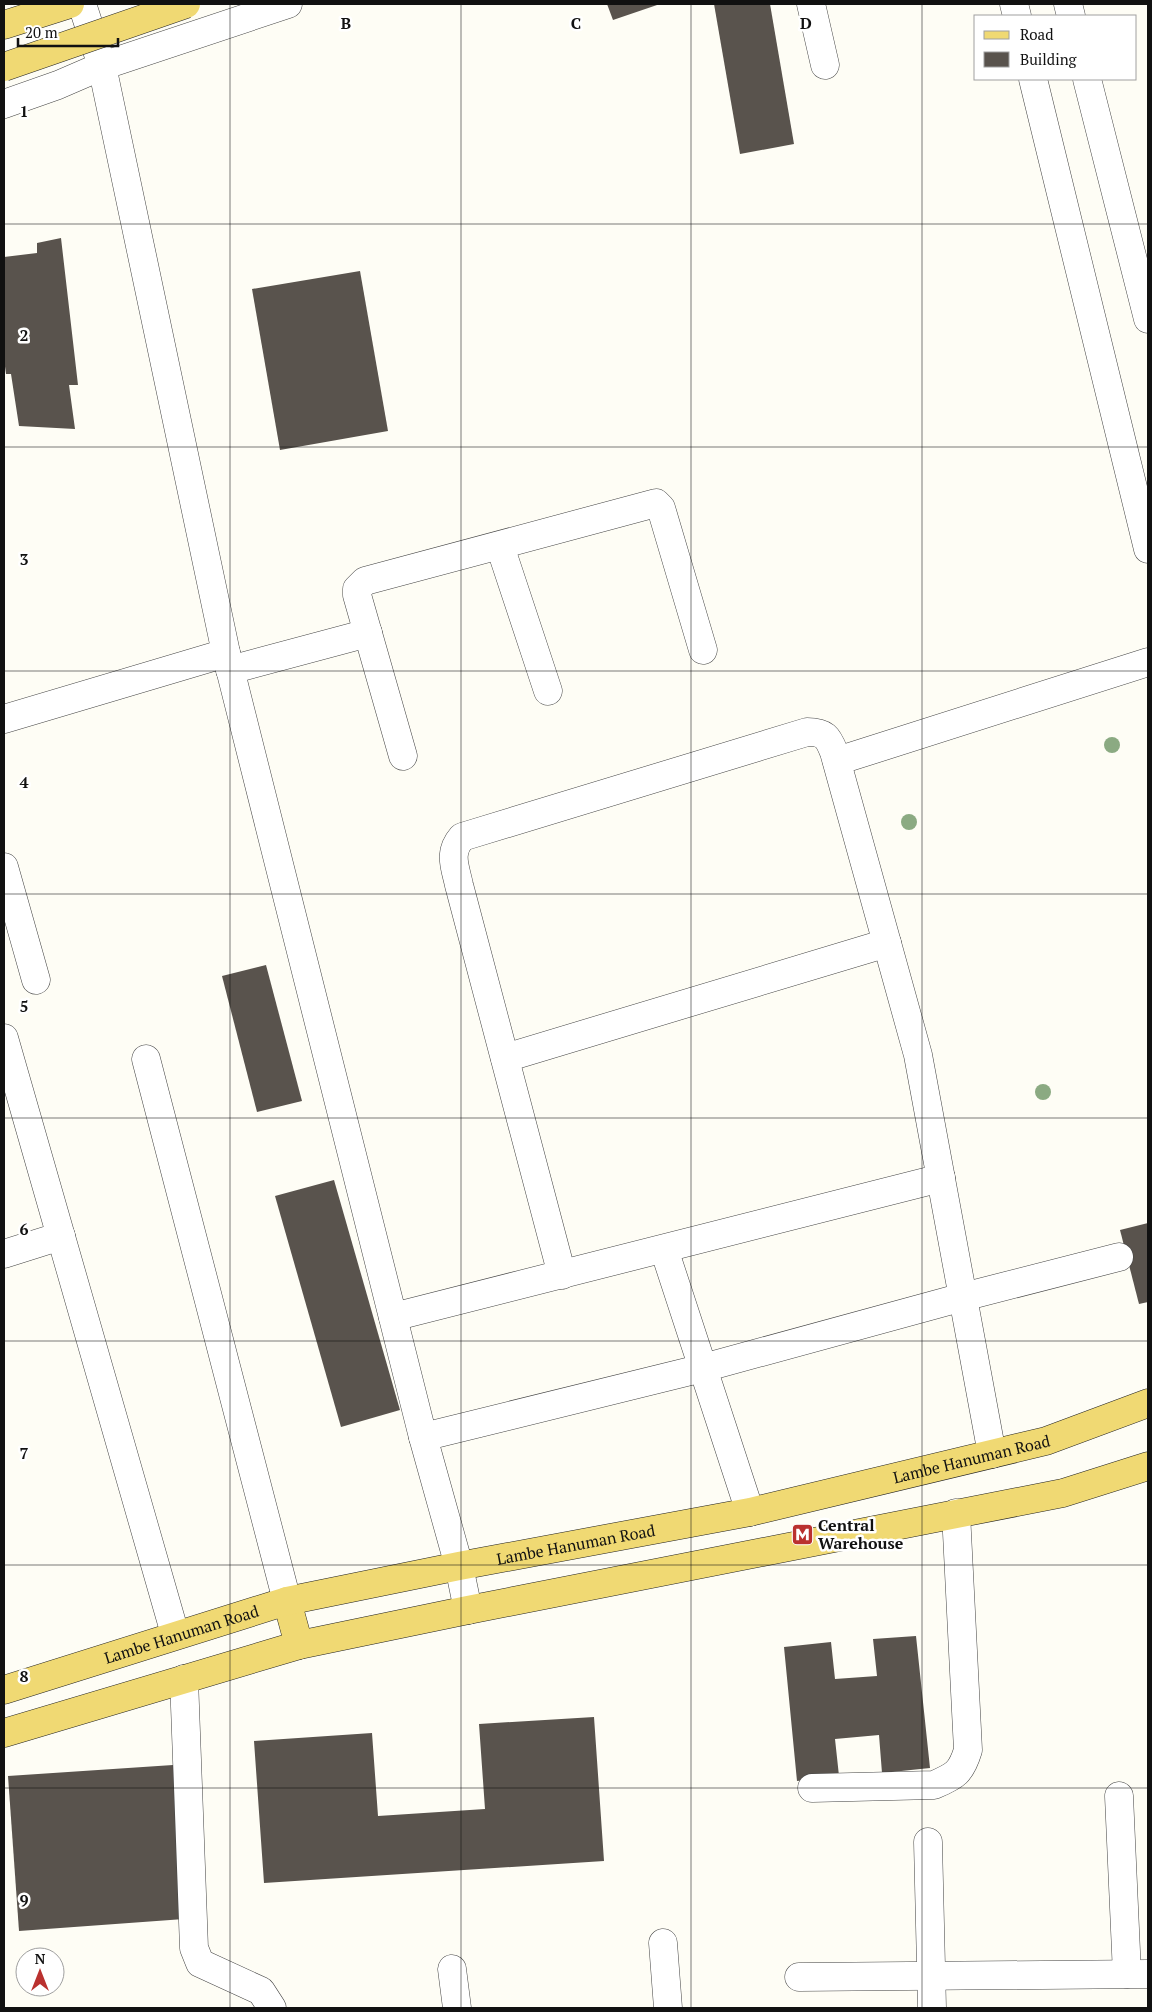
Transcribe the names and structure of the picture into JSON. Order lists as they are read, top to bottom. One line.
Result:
{"streets":{"main road":["Lambe Hanuman Road"]},"places":{"metro station":["Central Warehouse"]},"legend":["Road","Building"],"scale_bar":"20 m","north":"top","grid":{"columns":["B","C","D"],"rows":["1","2","3","4","5","6","7","8","9"]}}
